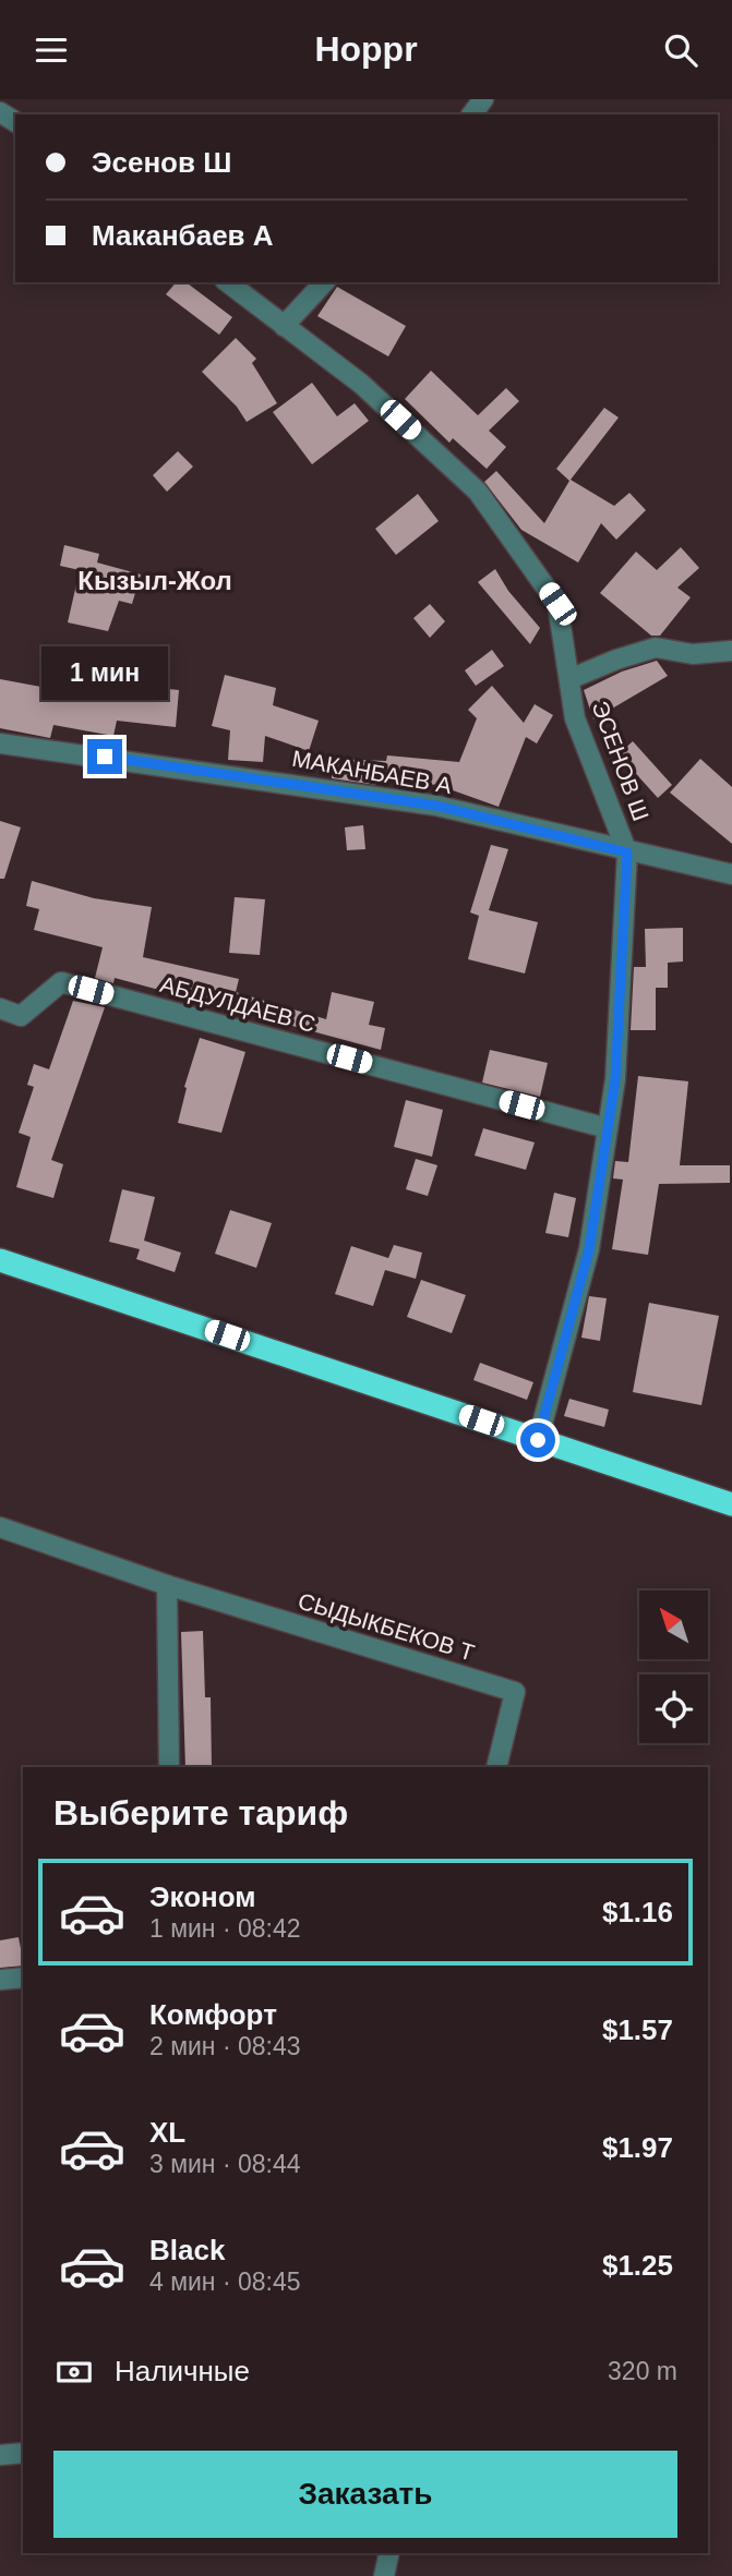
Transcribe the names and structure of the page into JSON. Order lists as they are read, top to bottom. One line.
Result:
{"streets":{"street":["ЭСЕНОВ Ш","МАКАНБАЕВ А","АБДУЛДАЕВ С","СЫДЫКБЕКОВ Т"]},"crossings":[["ЭСЕНОВ Ш","МАКАНБАЕВ А"],["ЭСЕНОВ Ш","АБДУЛДАЕВ С"]],"districts":["Кызыл-Жол"],"north":"top left","page":{"header":"Hoppr","banner":["Эсенов Ш","Маканбаев А"],"bubble":"1 мин","heading":"Выберите тариф","list":[{"name":"Эконом","note":"1 мин · 08:42","value":"$1.16"},{"name":"Комфорт","note":"2 мин · 08:43","value":"$1.57"},{"name":"XL","note":"3 мин · 08:44","value":"$1.97"},{"name":"Black","note":"4 мин · 08:45","value":"$1.25"}],"pay":["Наличные","320 m"],"buttons":"Заказать"}}
